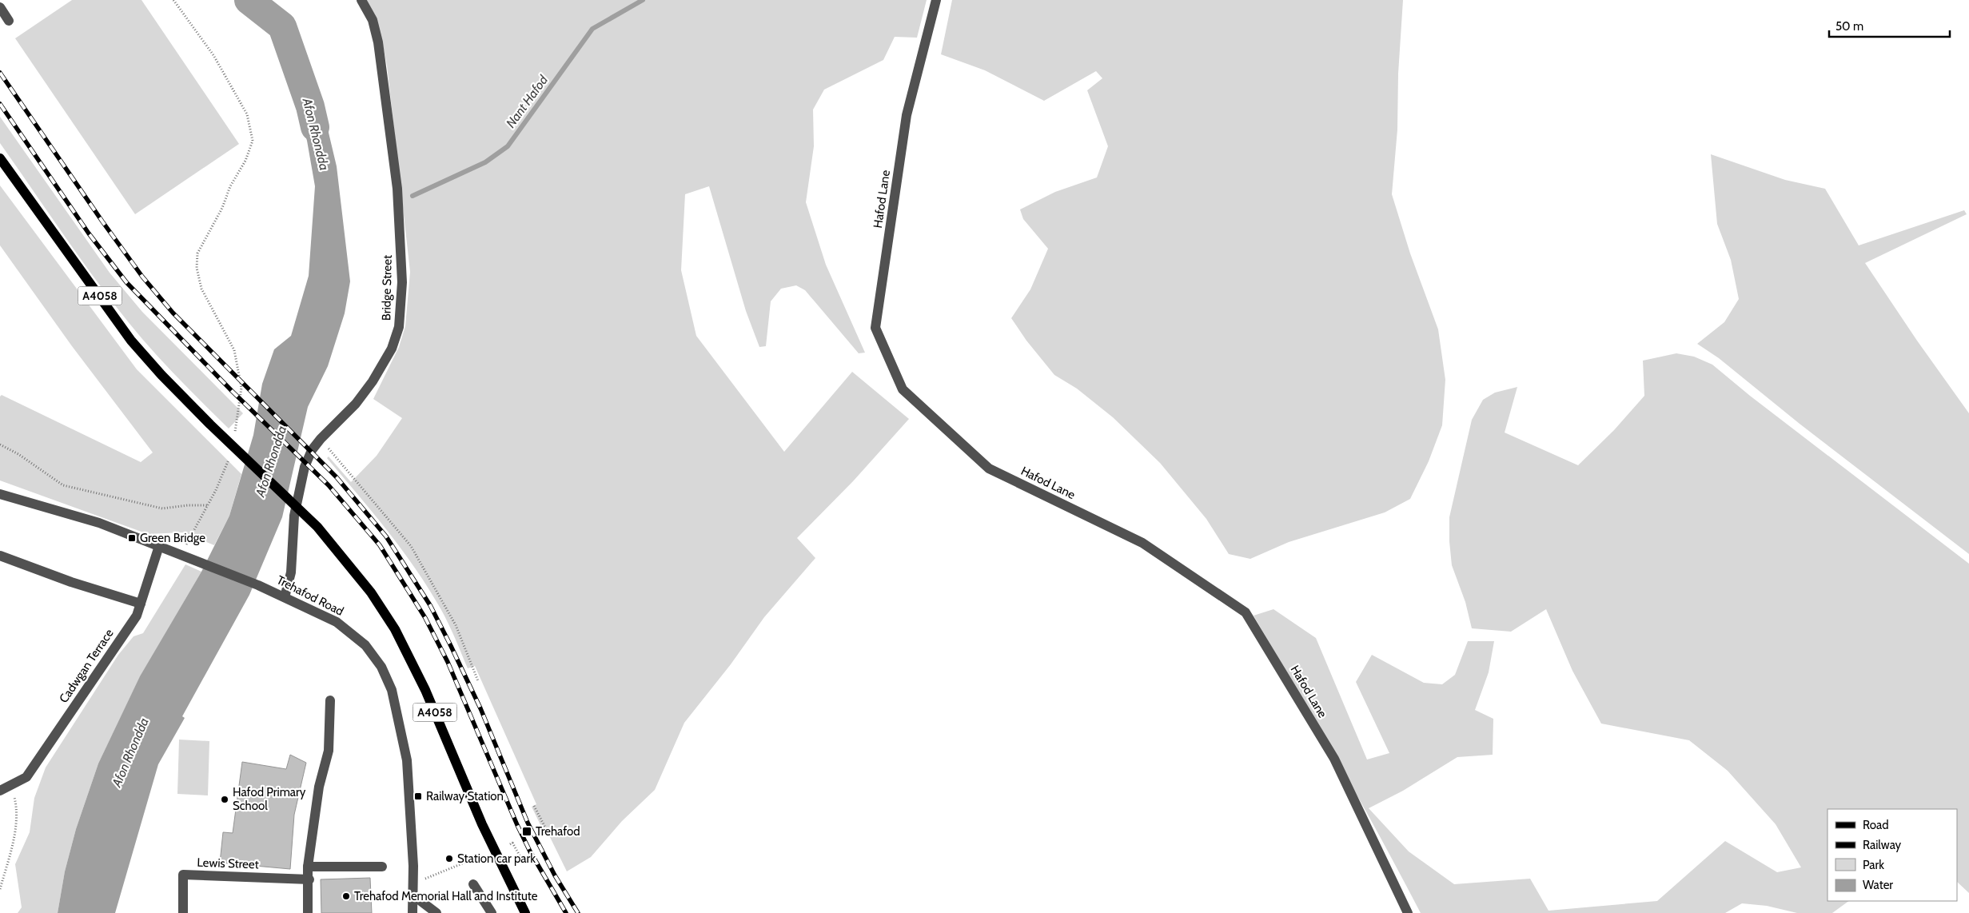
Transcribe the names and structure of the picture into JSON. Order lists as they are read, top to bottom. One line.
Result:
{"streets":{"main road":["A4058"],"street":["Hafod Lane","Bridge Street","Trehafod Road","Cadwgan Terrace","Lewis Street"]},"crossings":[["Bridge Street","Trehafod Road"],["Trehafod Road","Cadwgan Terrace"]],"water":["Nant Hafod","Afon Rhondda"],"places":{"transit":["Green Bridge","Railway Station","Trehafod"],"other":["Hafod Primary School","Station car park","Trehafod Memorial Hall and Institute"]},"legend":["Road","Railway","Park","Water"],"scale_bar":"50 m"}
